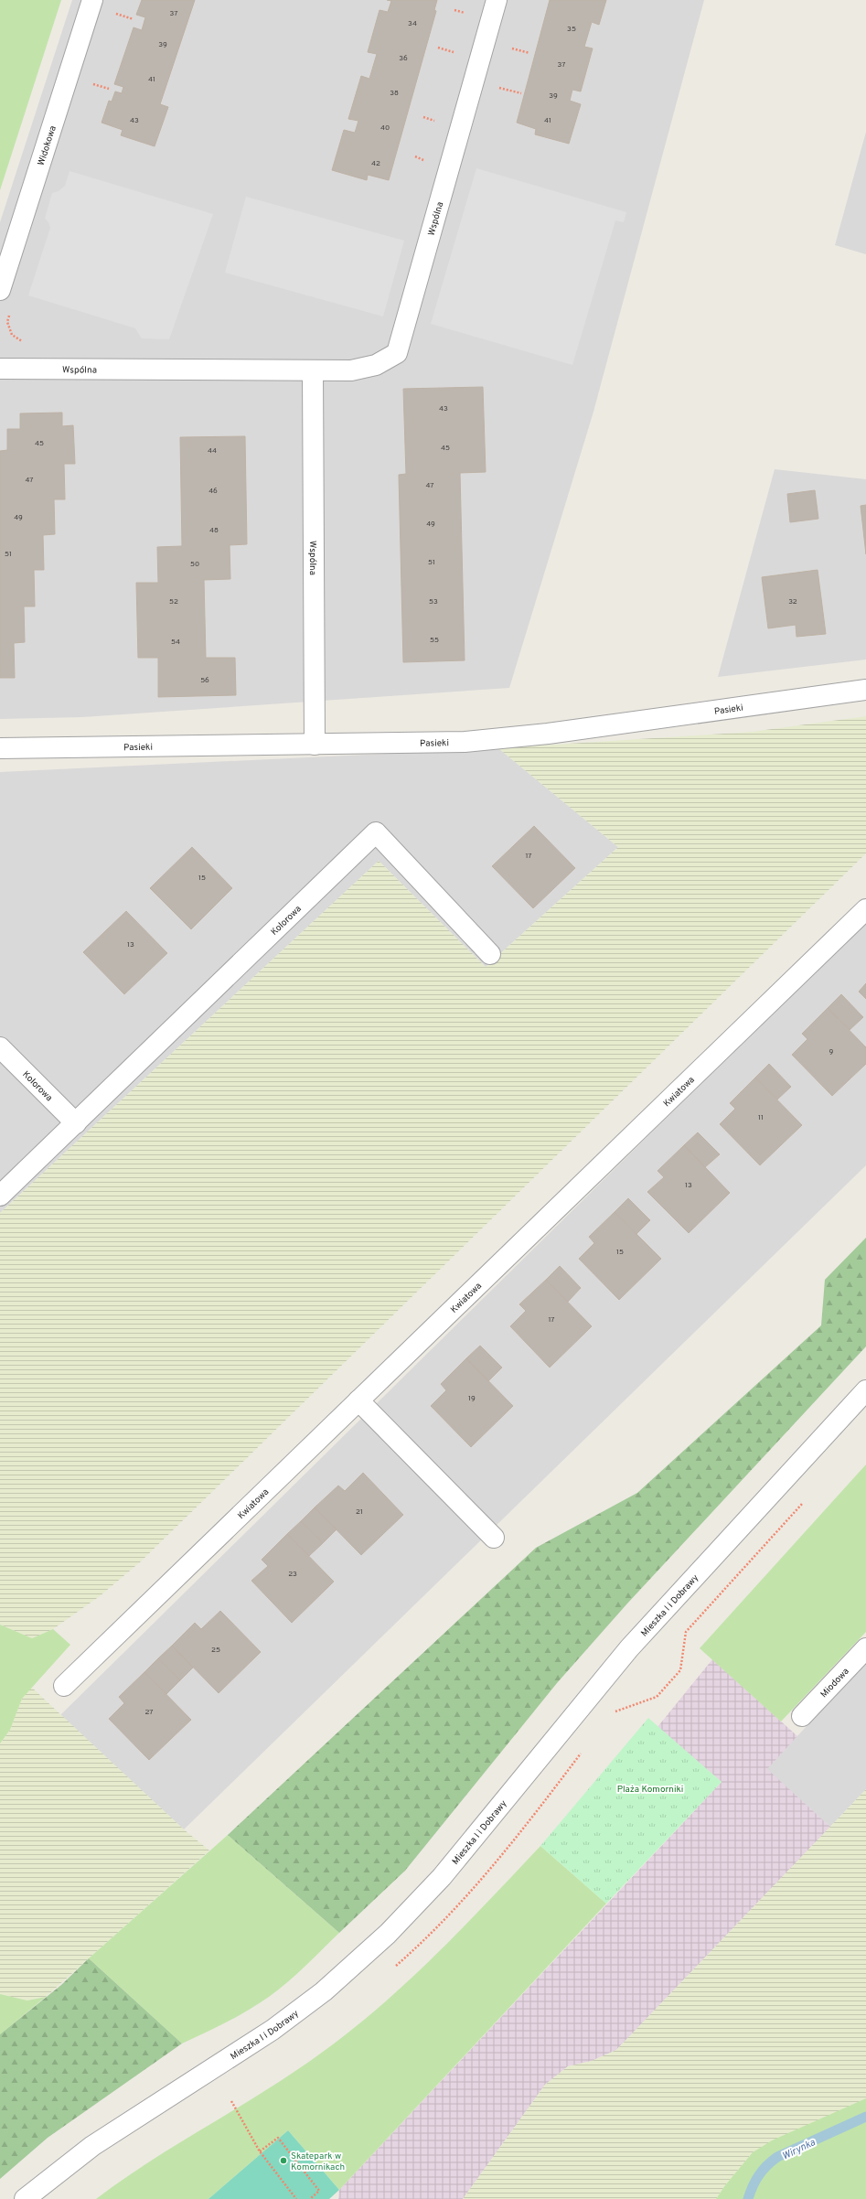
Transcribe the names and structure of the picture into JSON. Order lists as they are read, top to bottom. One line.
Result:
{"streets":{"street":["Widokowa","Wspólna","Pasieki","Kolorowa","Kwiatowa","Mieszka I i Dobrawy","Miodowa"]},"crossings":[["Wspólna","Pasieki"]],"water":["Wirynka"],"parks":["Plaża Komorniki"],"places":["Skatepark w Komornikach"],"house_numbers":["37","34","35","39","36","37","41","38","39","43","41","40","42","43","45","45","44","47","47","46","49","49","48","51","51","50","52","53","32","55","54","56","17","15","13","9","11","13","15","17","19","21","23","25","27"]}
